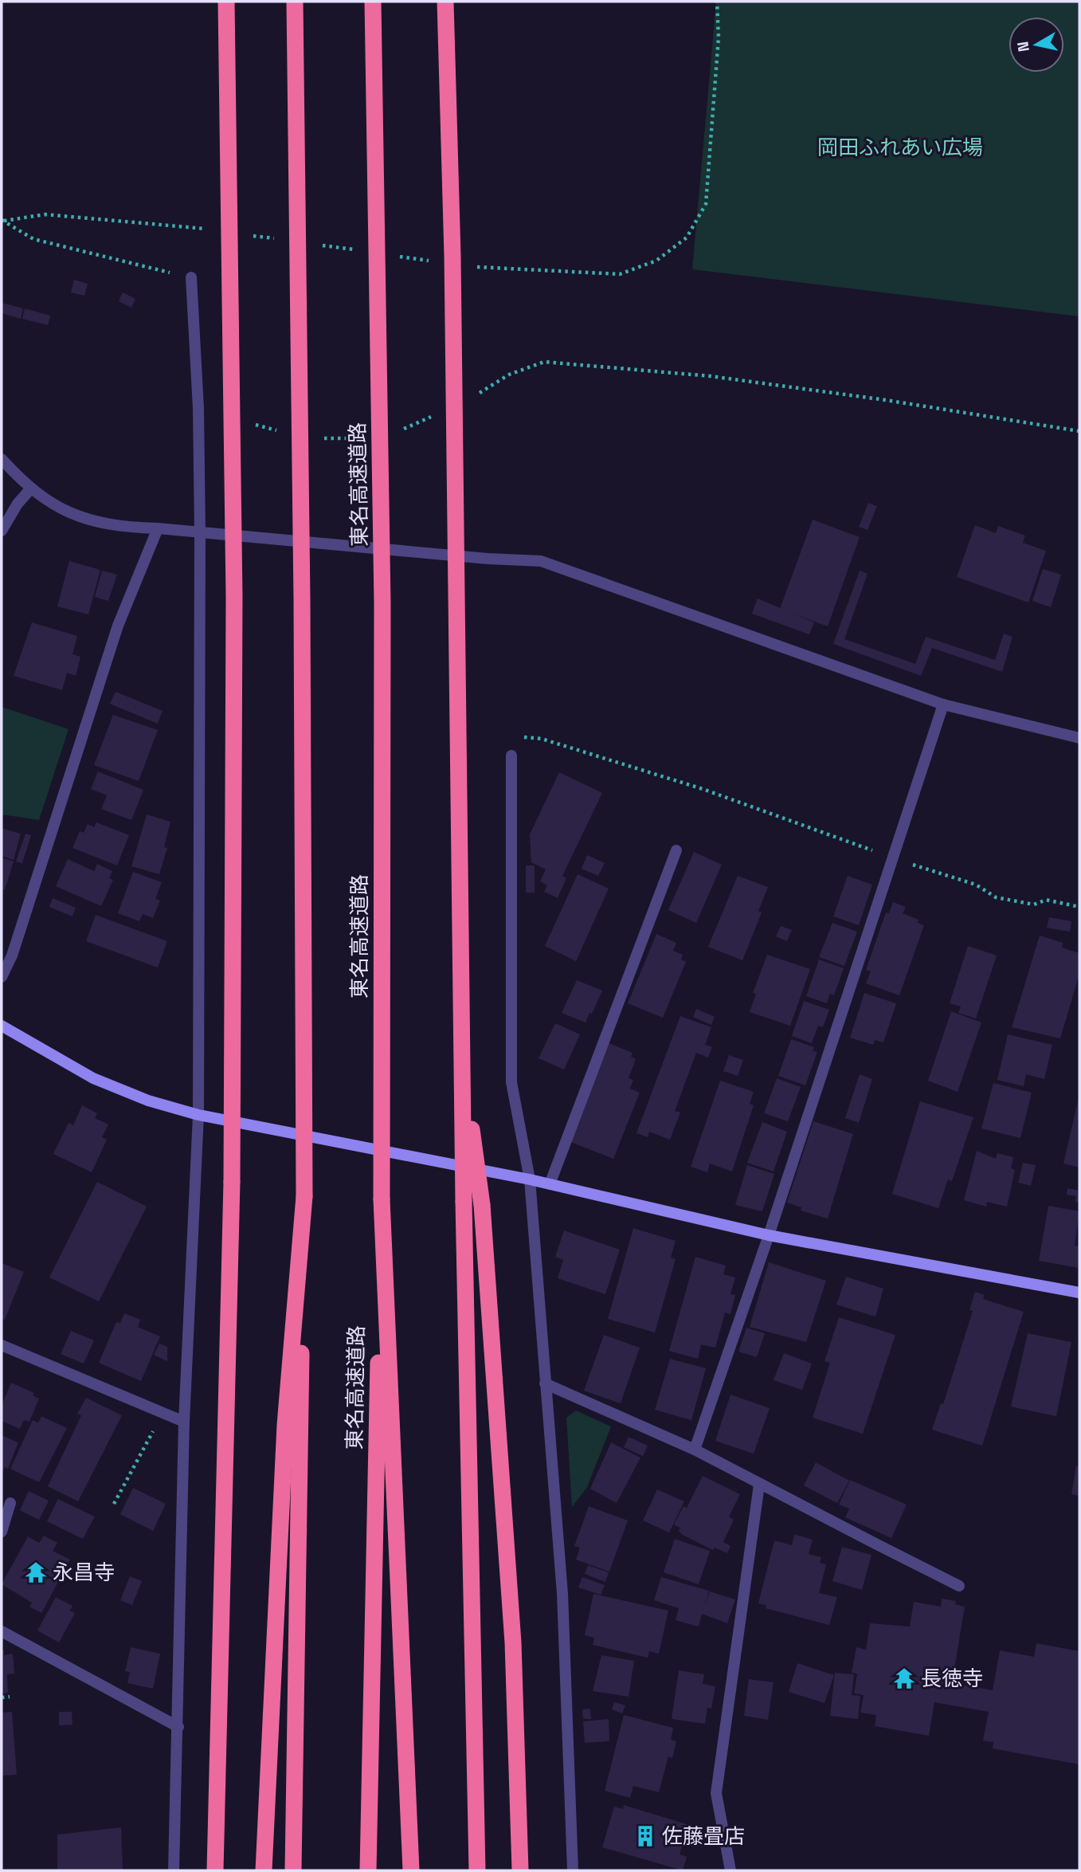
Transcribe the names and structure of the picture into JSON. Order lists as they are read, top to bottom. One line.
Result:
{"streets":{"highway":["東名高速道路"]},"parks":["岡田ふれあい広場"],"places":{"temple":["永昌寺","長徳寺"],"building":["佐藤畳店"]},"north":"left"}
